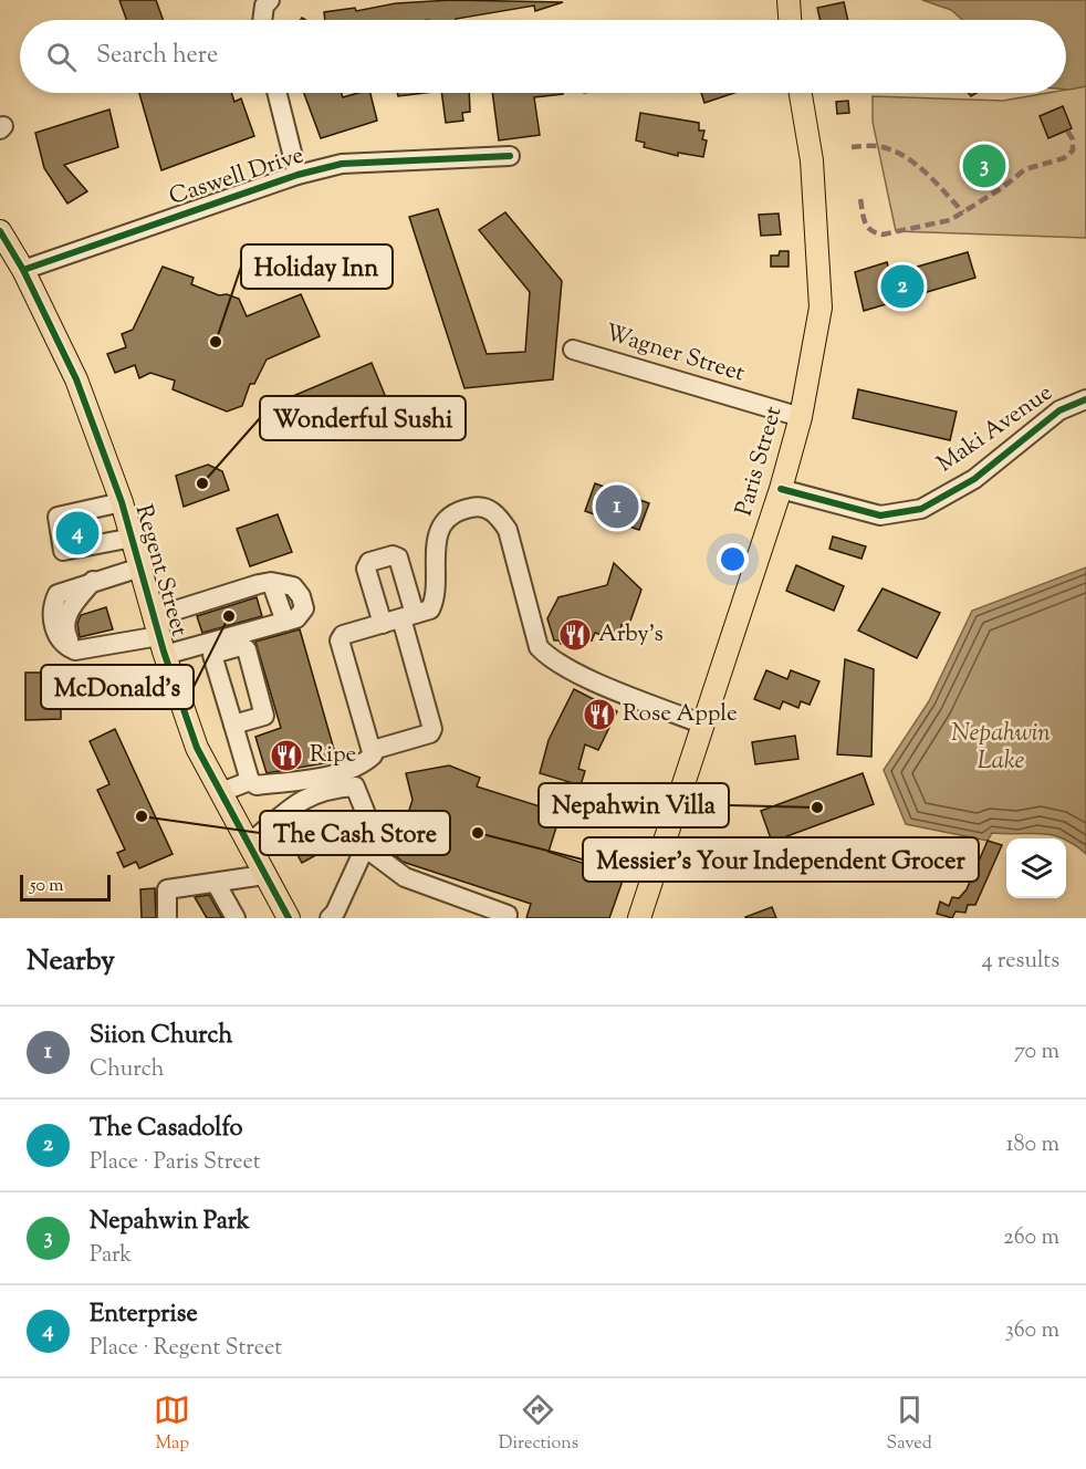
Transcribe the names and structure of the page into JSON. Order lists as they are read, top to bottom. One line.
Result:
{"streets":{"main road":["Paris Street","Regent Street"],"street":["Caswell Drive","Wagner Street","Maki Avenue"]},"crossings":[["Caswell Drive","Regent Street"],["Wagner Street","Paris Street"],["Maki Avenue","Paris Street"]],"water":["Nepahwin Lake"],"places":{"other":["Holiday Inn","Wonderful Sushi","McDonald's","Nepahwin Villa","The Cash Store","Messier's Your Independent Grocer"],"restaurant":["Arby's","Rose Apple","Ripe"]},"scale_bar":"50 m","page":{"search":"Search here","pins":["3","2","1","4"],"scale":"50 m","heading":["Nearby","4 results"],"list":[{"mark":"1","name":"Siion Church","note":"Church","value":"70 m"},{"mark":"2","name":"The Casadolfo","note":"Place · Paris Street","value":"180 m"},{"mark":"3","name":"Nepahwin Park","note":"Park","value":"260 m"},{"mark":"4","name":"Enterprise","note":"Place · Regent Street","value":"360 m"}],"nav":["Map","Directions","Saved"]}}
